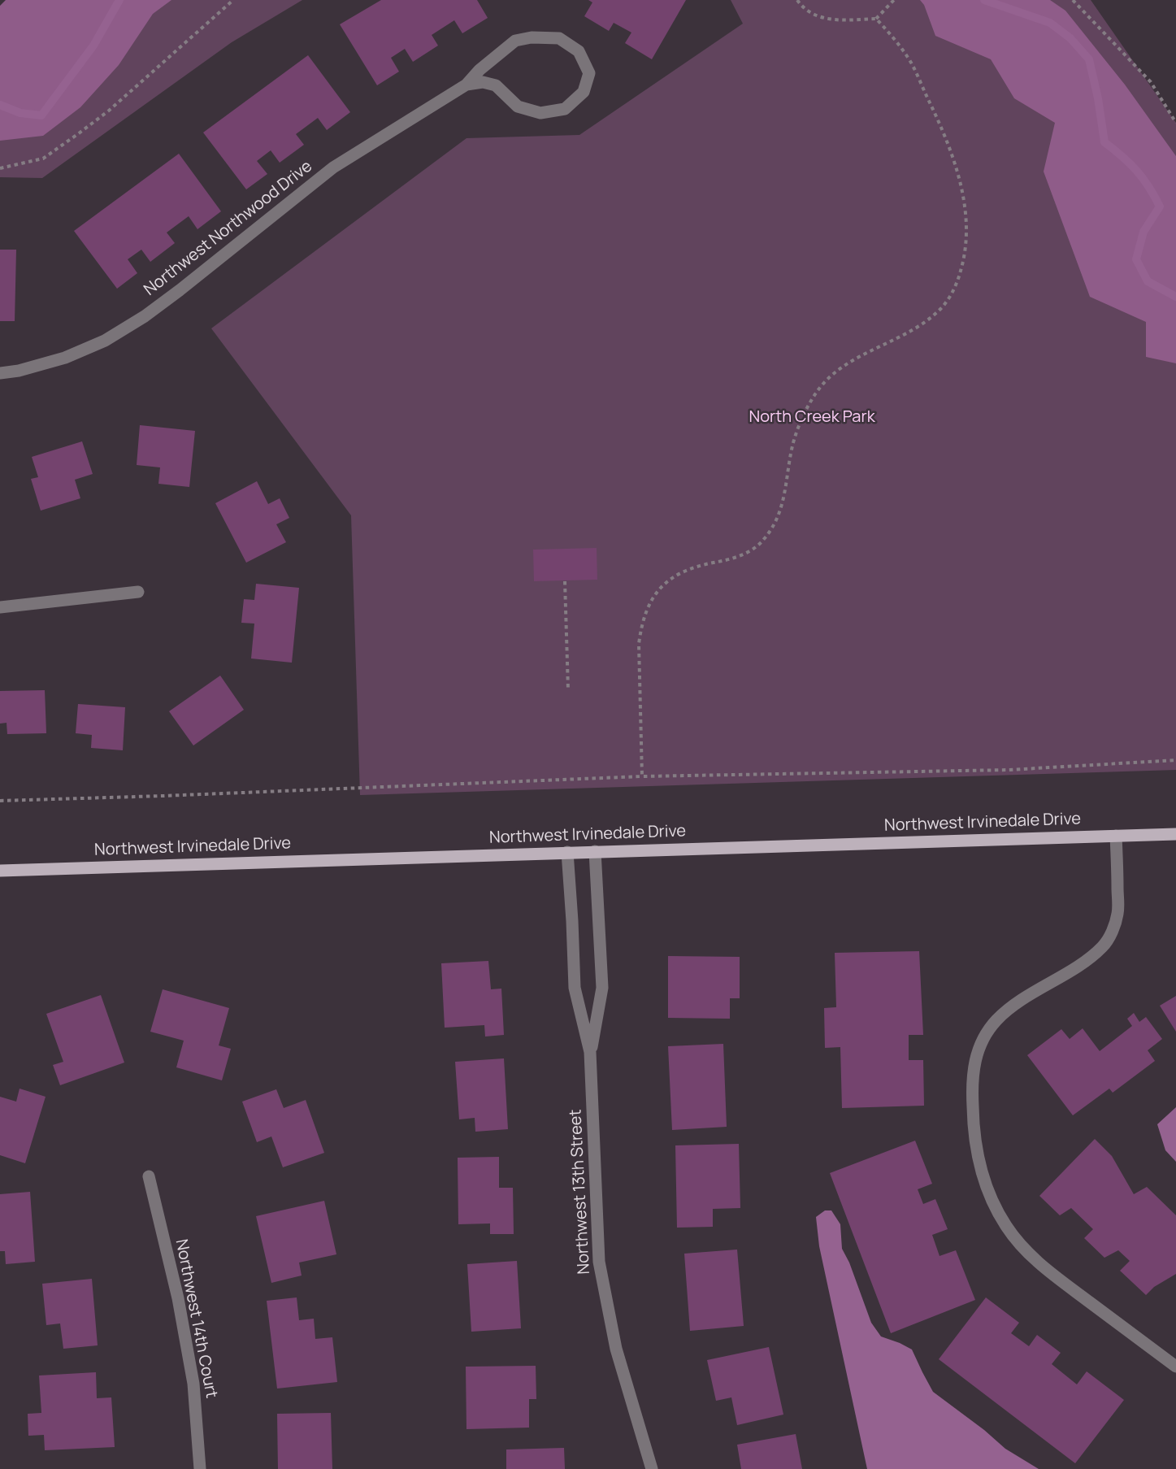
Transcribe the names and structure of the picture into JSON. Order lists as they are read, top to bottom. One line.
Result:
{"streets":{"main road":["Northwest Irvinedale Drive"],"street":["Northwest Northwood Drive","Northwest 13th Street","Northwest 14th Court"]},"crossings":[["Northwest Irvinedale Drive","Northwest 13th Street"]],"parks":["North Creek Park"]}
